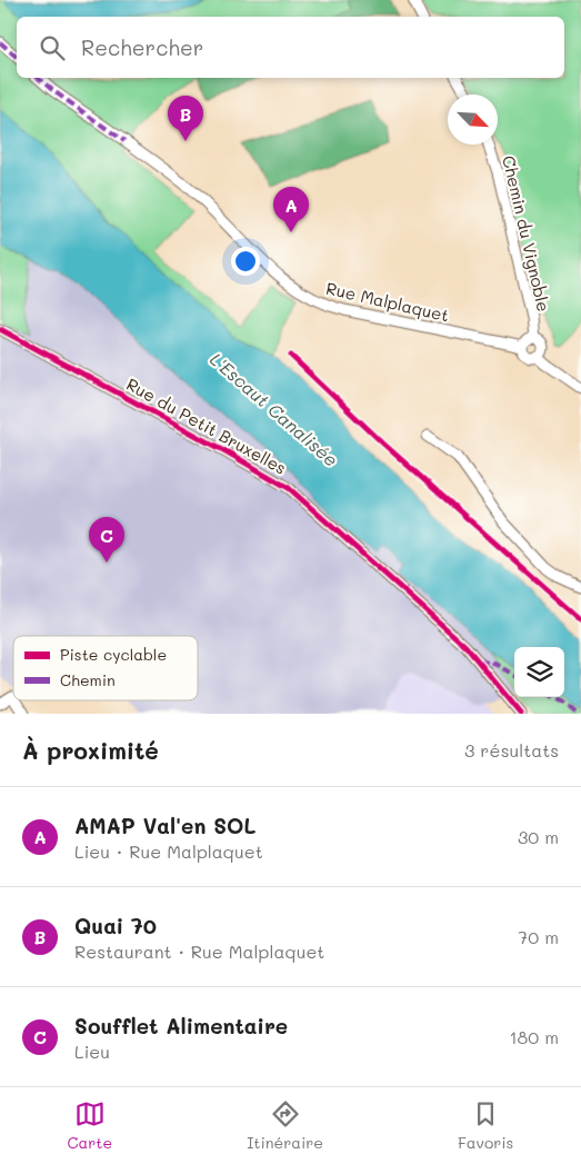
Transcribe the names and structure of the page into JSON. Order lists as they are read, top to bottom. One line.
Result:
{"streets":{"street":["Chemin du Vignoble","Rue Malplaquet","Rue du Petit Bruxelles"]},"crossings":[["Chemin du Vignoble","Rue Malplaquet"]],"water":["L'Escaut Canalisée"],"legend":["Piste cyclable","Chemin"],"north":"bottom right","page":{"search":"Rechercher","pins":["B","A","C"],"heading":["À proximité","3 résultats"],"list":[{"mark":"A","name":"AMAP Val'en SOL","note":"Lieu · Rue Malplaquet","value":"30 m"},{"mark":"B","name":"Quai 70","note":"Restaurant · Rue Malplaquet","value":"70 m"},{"mark":"C","name":"Soufflet Alimentaire","note":"Lieu","value":"180 m"}],"nav":["Carte","Itinéraire","Favoris"]}}
